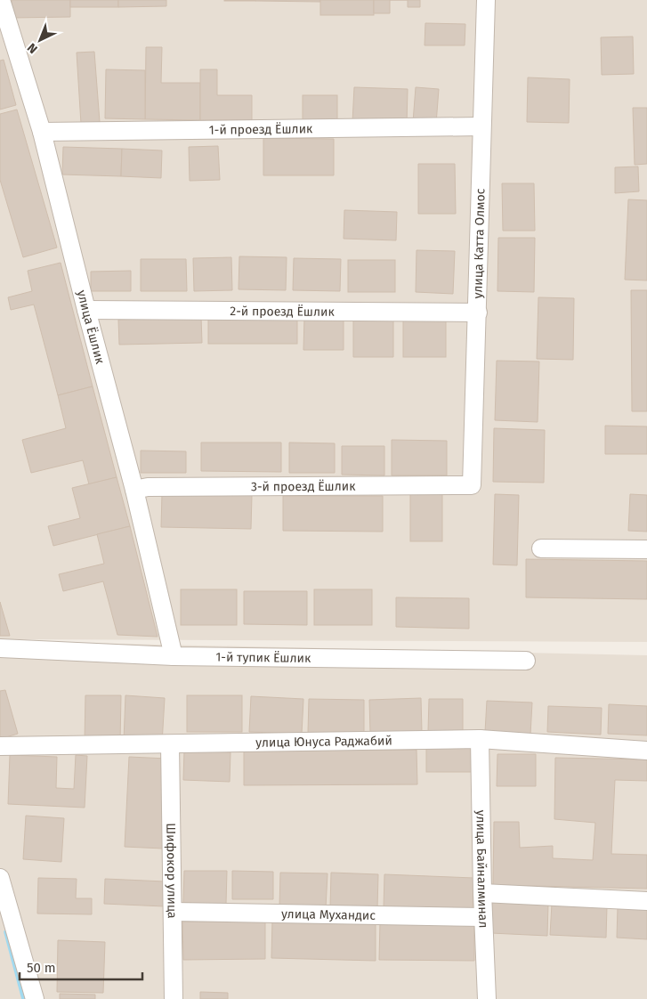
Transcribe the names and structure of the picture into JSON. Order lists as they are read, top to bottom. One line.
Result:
{"streets":{"street":["1-й проезд Ёшлик","улица Катта Олмос","2-й проезд Ёшлик","улица Ёшлик","3-й проезд Ёшлик","1-й тупик Ёшлик","улица Юнуса Раджабий","улица Байналминал","Шифокор улица","улица Мухандис"]},"crossings":[["1-й проезд Ёшлик","улица Катта Олмос"],["1-й проезд Ёшлик","улица Ёшлик"],["улица Катта Олмос","2-й проезд Ёшлик"],["улица Катта Олмос","3-й проезд Ёшлик"],["2-й проезд Ёшлик","улица Ёшлик"],["улица Ёшлик","3-й проезд Ёшлик"],["улица Ёшлик","1-й тупик Ёшлик"],["улица Юнуса Раджабий","улица Байналминал"],["улица Юнуса Раджабий","Шифокор улица"],["улица Байналминал","улица Мухандис"],["Шифокор улица","улица Мухандис"]],"scale_bar":"50 m","north":"bottom left"}
